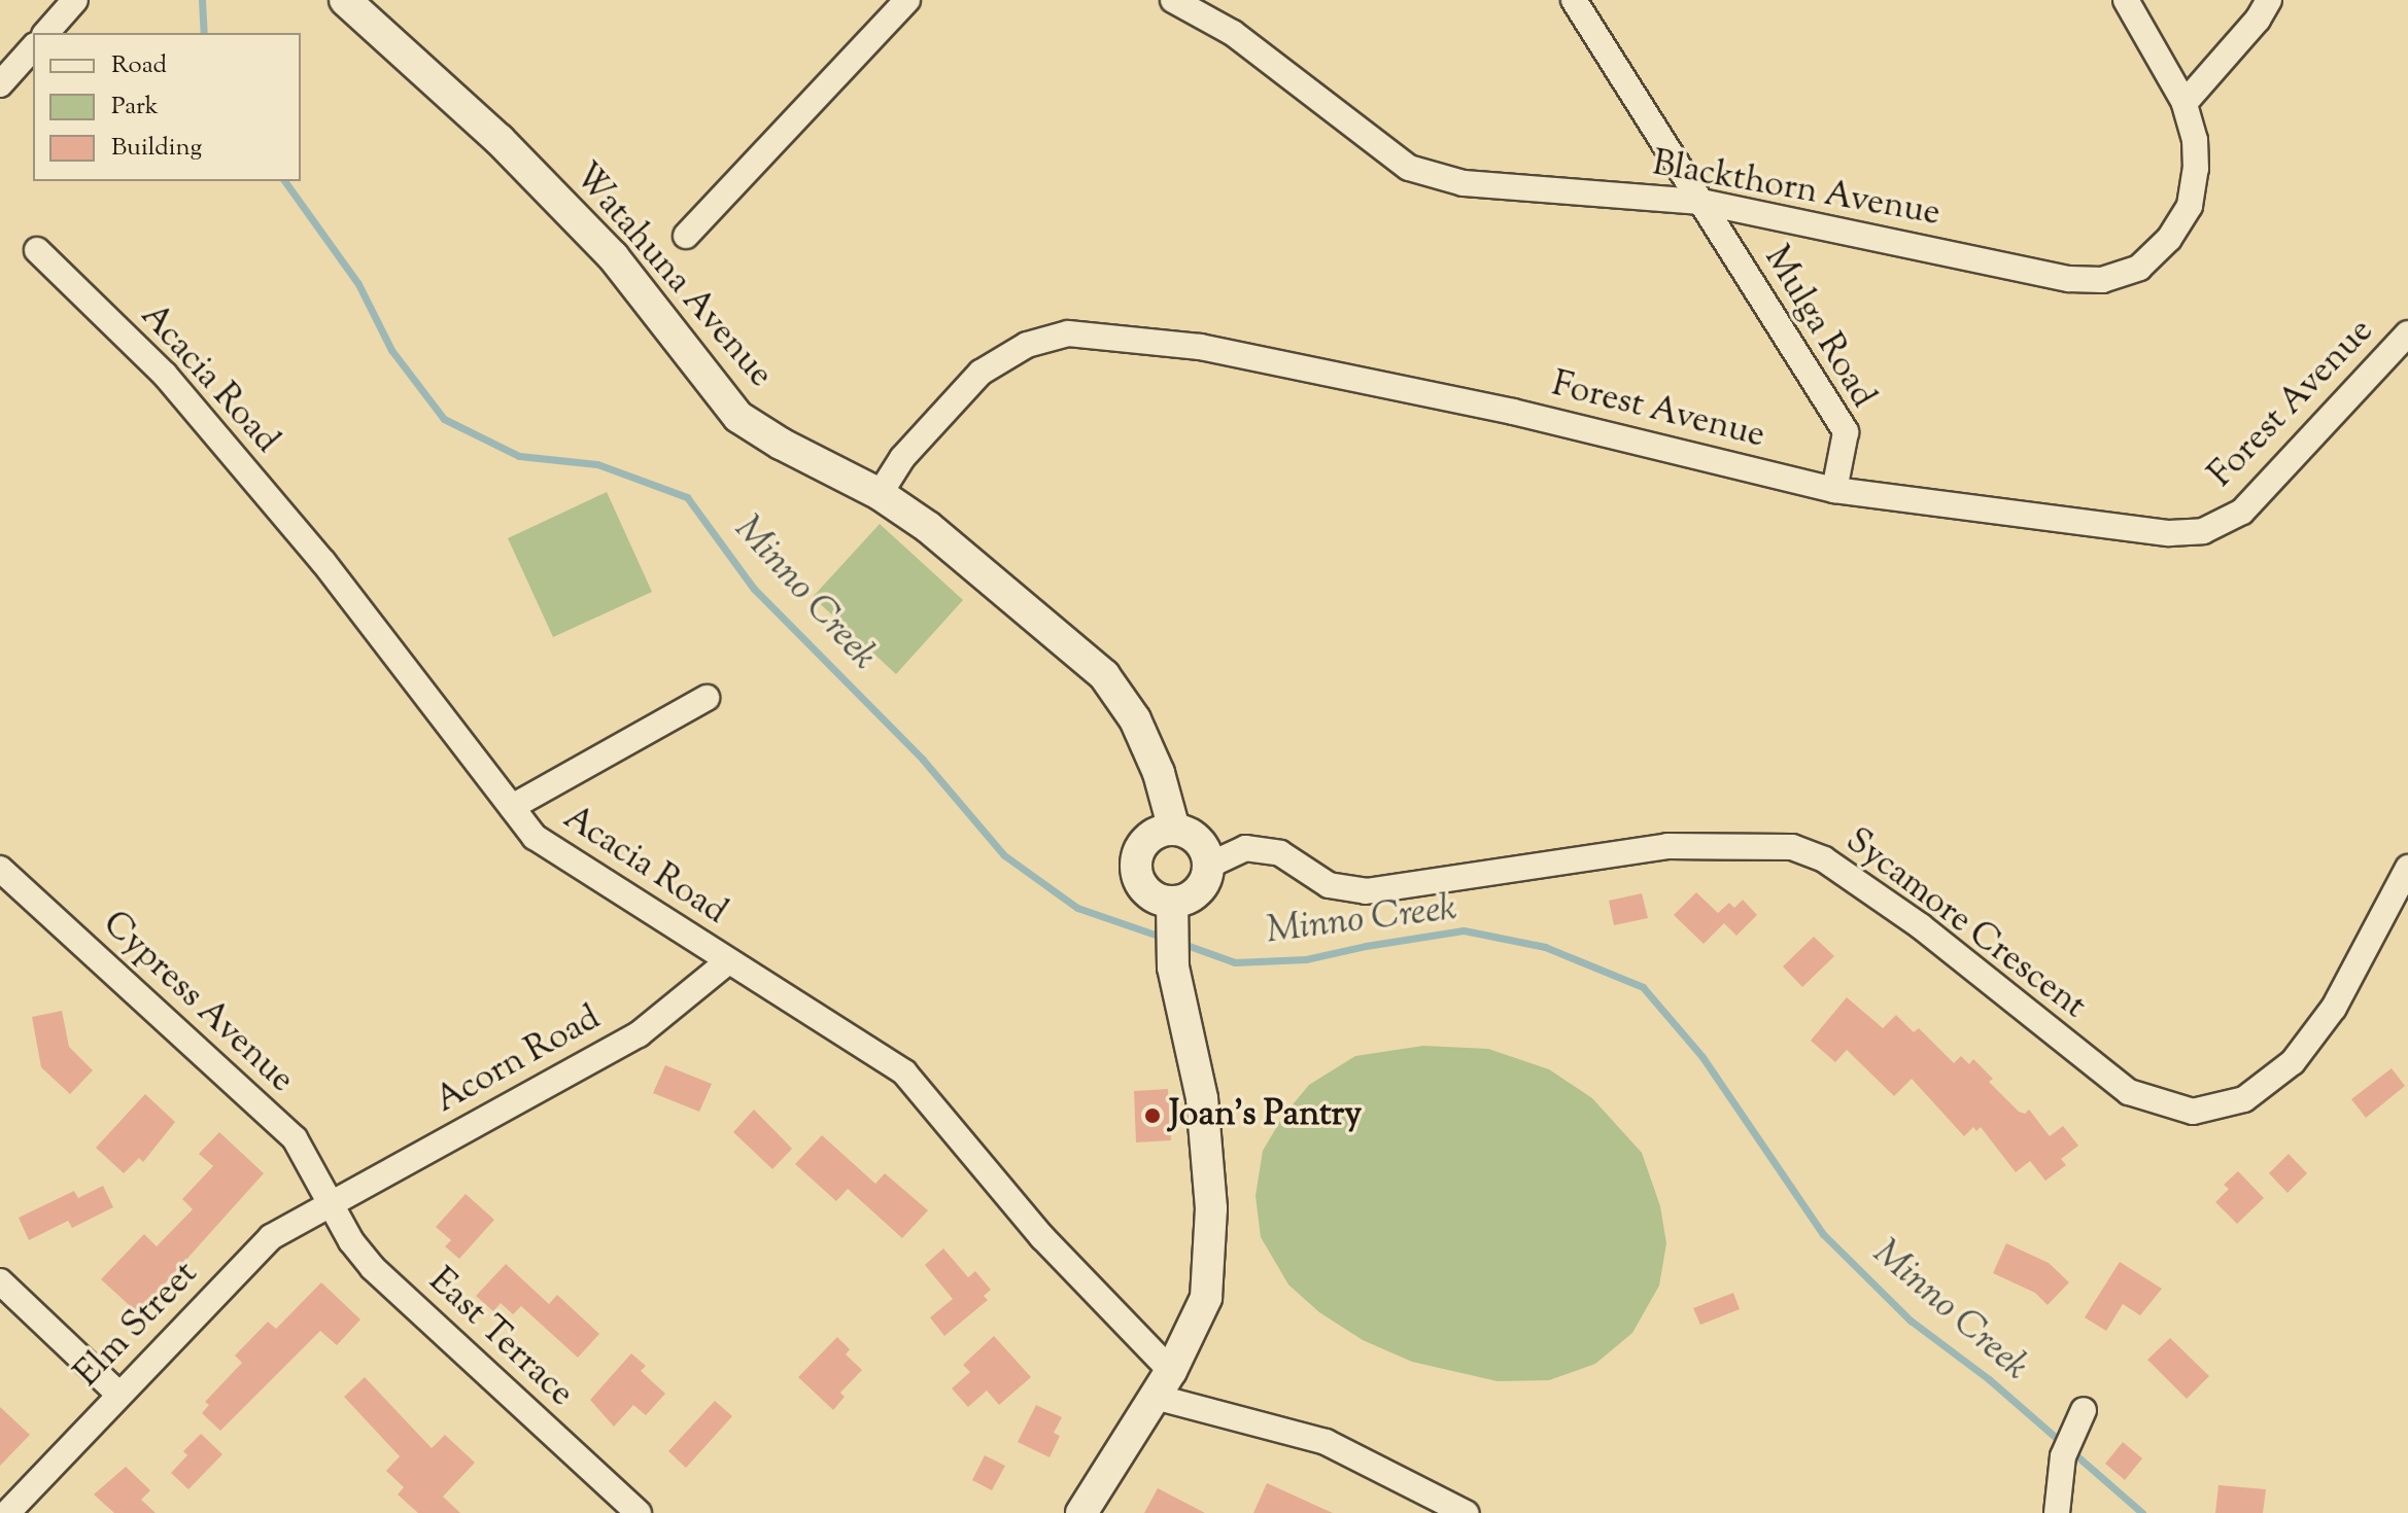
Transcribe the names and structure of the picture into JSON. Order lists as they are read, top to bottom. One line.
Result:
{"streets":{"street":["Blackthorn Avenue","Watahuna Avenue","Mulga Road","Acacia Road","Forest Avenue","Sycamore Crescent","Cypress Avenue","Acorn Road","Elm Street","East Terrace"]},"crossings":[["Blackthorn Avenue","Mulga Road"],["Watahuna Avenue","Forest Avenue"],["Watahuna Avenue","Sycamore Crescent"],["Mulga Road","Forest Avenue"],["Acacia Road","Acorn Road"],["Cypress Avenue","Acorn Road"],["Cypress Avenue","Elm Street"],["Cypress Avenue","East Terrace"],["Acorn Road","Elm Street"],["Acorn Road","East Terrace"],["Elm Street","East Terrace"]],"water":["Minno Creek"],"places":["Joan's Pantry"],"legend":["Road","Park","Building"]}
